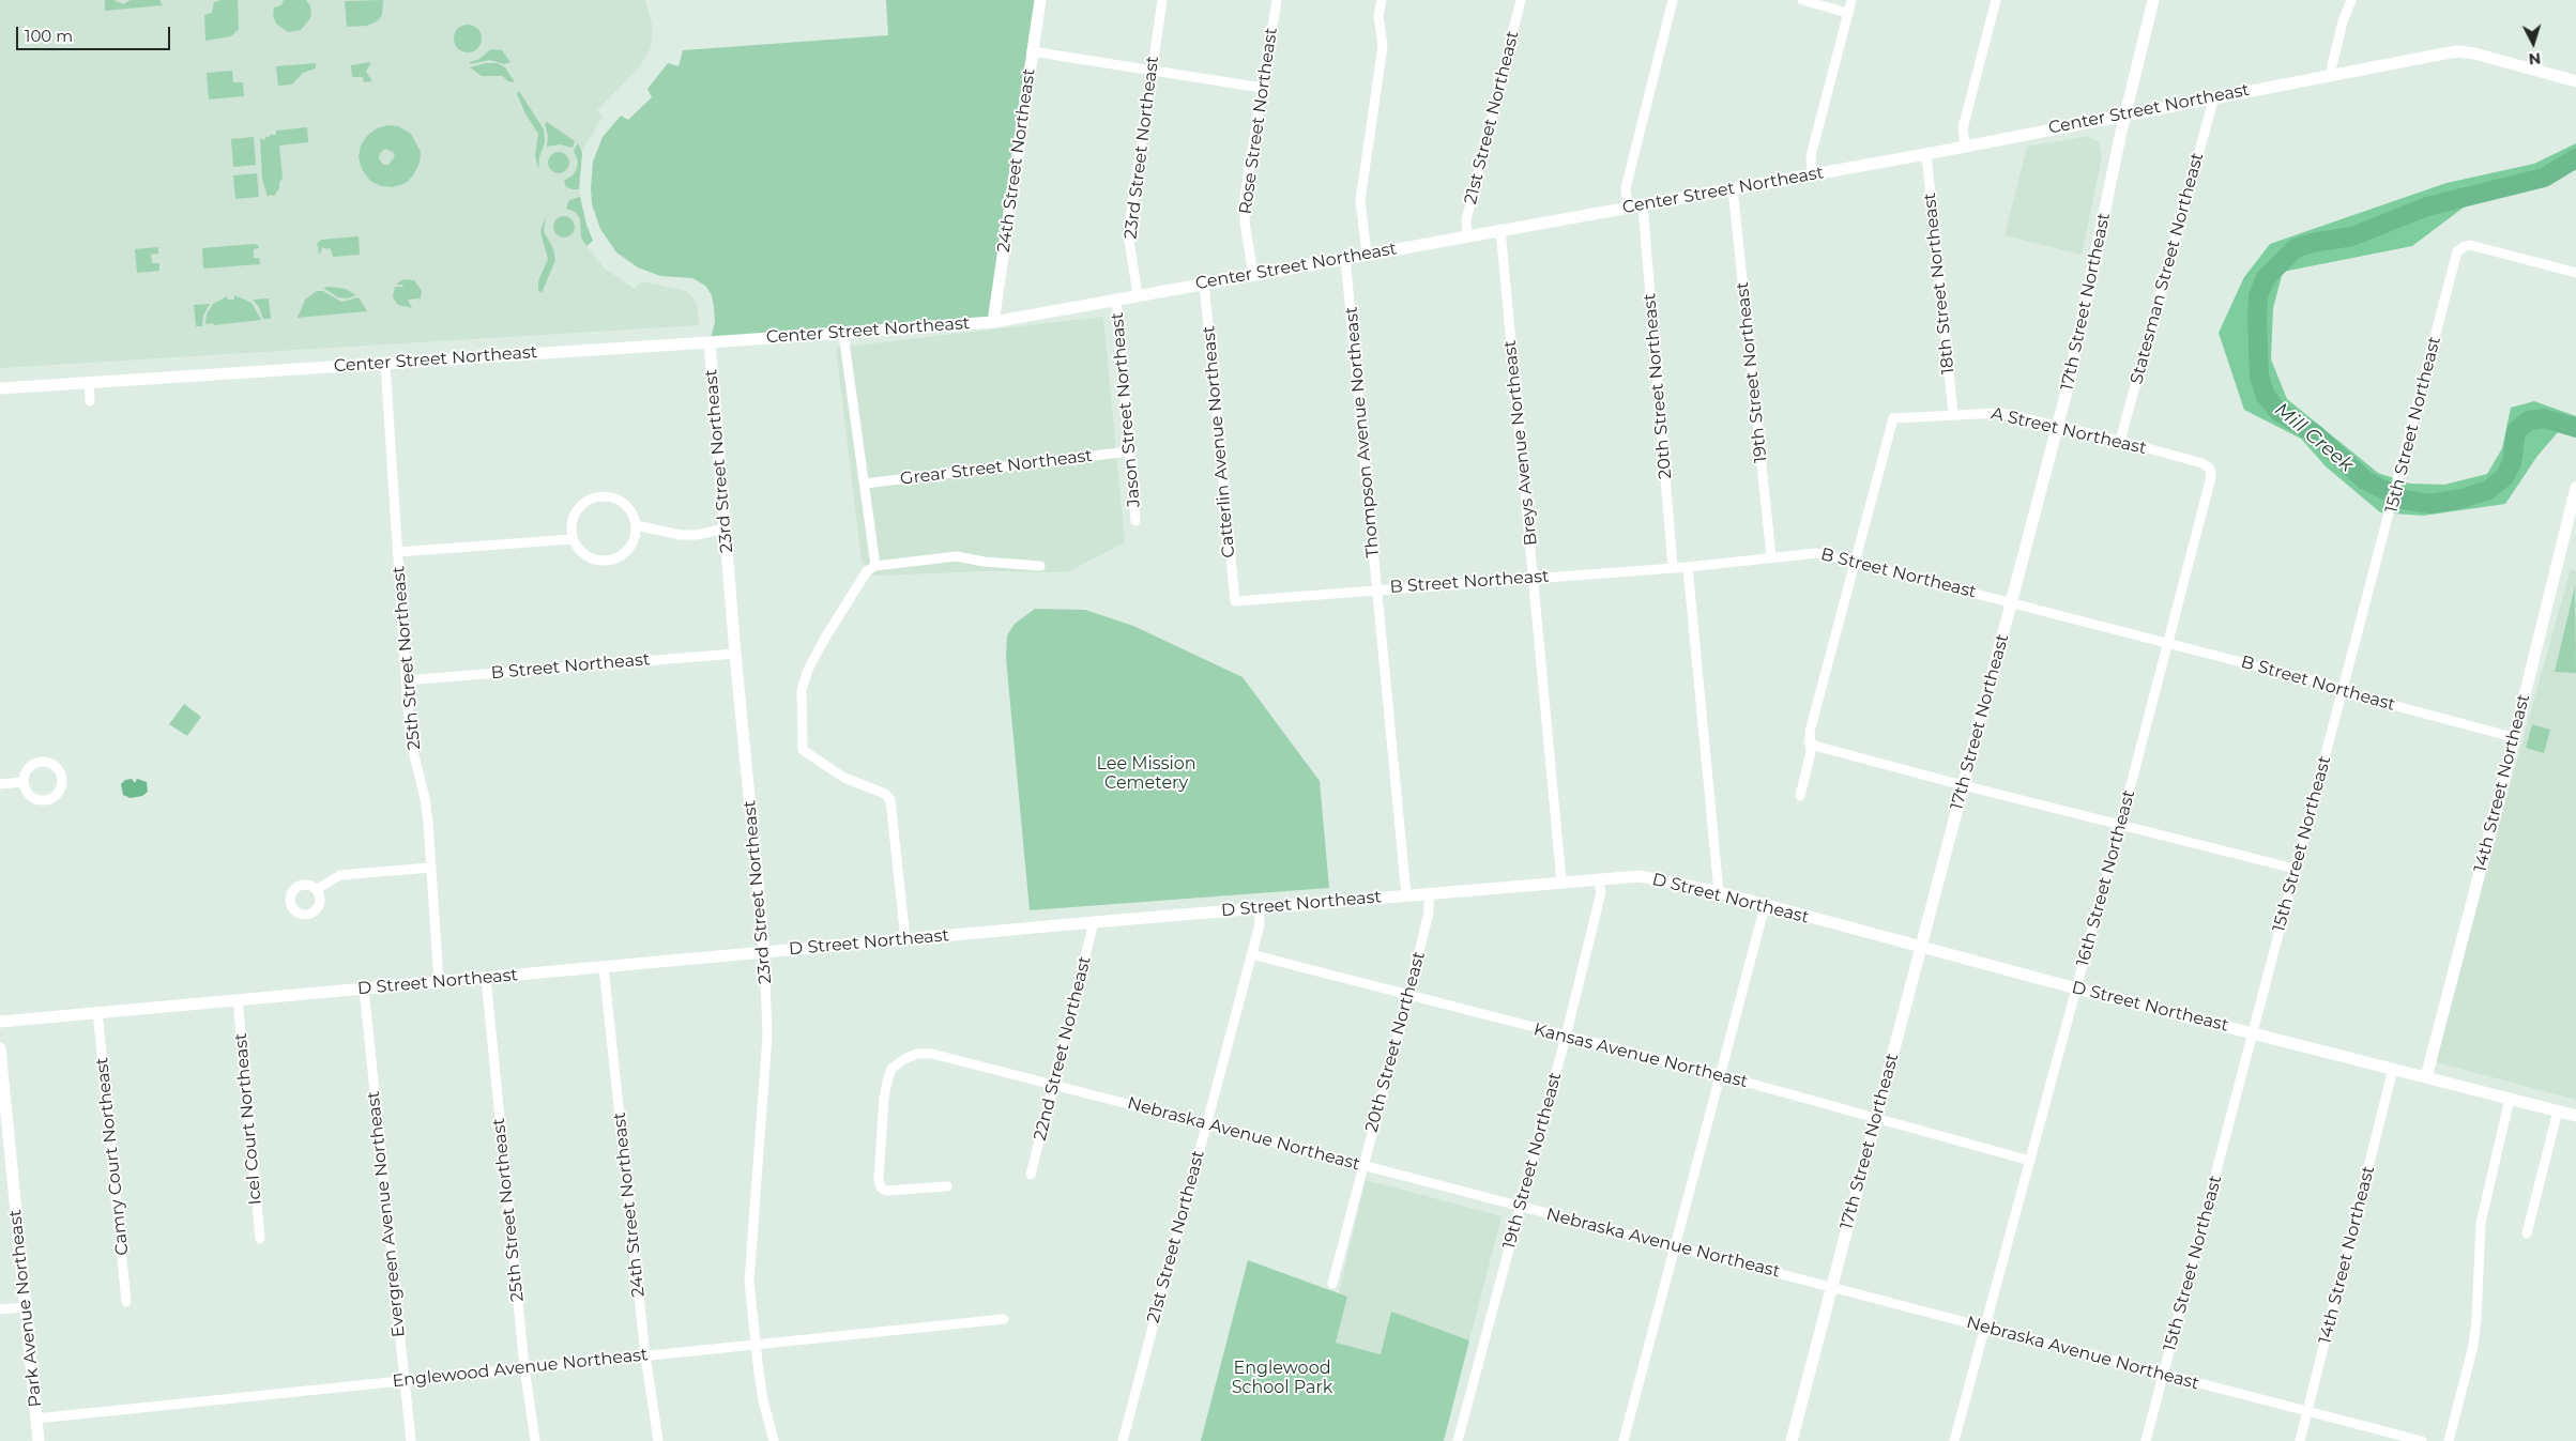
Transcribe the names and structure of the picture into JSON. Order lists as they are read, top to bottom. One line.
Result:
{"streets":{"street":["Center Street Northeast","21st Street Northeast","Rose Street Northeast","23rd Street Northeast","24th Street Northeast","Statesman Street Northeast","18th Street Northeast","17th Street Northeast","19th Street Northeast","20th Street Northeast","Jason Street Northeast","15th Street Northeast","A Street Northeast","Thompson Avenue Northeast","Catterlin Avenue Northeast","Breys Avenue Northeast","Grear Street Northeast","B Street Northeast","25th Street Northeast","14th Street Northeast","16th Street Northeast","D Street Northeast","22nd Street Northeast","Kansas Avenue Northeast","Icel Court Northeast","Nebraska Avenue Northeast","Camry Court Northeast","Evergreen Avenue Northeast","Park Avenue Northeast","Englewood Avenue Northeast"]},"crossings":[["Center Street Northeast","21st Street Northeast"],["Center Street Northeast","Rose Street Northeast"],["Center Street Northeast","23rd Street Northeast"],["Center Street Northeast","24th Street Northeast"],["Center Street Northeast","Statesman Street Northeast"],["Center Street Northeast","18th Street Northeast"],["Center Street Northeast","17th Street Northeast"],["Center Street Northeast","19th Street Northeast"],["Center Street Northeast","20th Street Northeast"],["Center Street Northeast","Jason Street Northeast"],["Center Street Northeast","Thompson Avenue Northeast"],["Center Street Northeast","Catterlin Avenue Northeast"],["Center Street Northeast","Breys Avenue Northeast"],["Center Street Northeast","25th Street Northeast"],["21st Street Northeast","D Street Northeast"],["21st Street Northeast","Kansas Avenue Northeast"],["21st Street Northeast","Nebraska Avenue Northeast"],["23rd Street Northeast","B Street Northeast"],["23rd Street Northeast","D Street Northeast"],["23rd Street Northeast","Englewood Avenue Northeast"],["24th Street Northeast","D Street Northeast"],["24th Street Northeast","Englewood Avenue Northeast"],["Statesman Street Northeast","A Street Northeast"],["18th Street Northeast","A Street Northeast"],["17th Street Northeast","A Street Northeast"],["17th Street Northeast","B Street Northeast"],["17th Street Northeast","D Street Northeast"],["17th Street Northeast","Kansas Avenue Northeast"],["17th Street Northeast","Nebraska Avenue Northeast"],["19th Street Northeast","B Street Northeast"],["19th Street Northeast","D Street Northeast"],["19th Street Northeast","Kansas Avenue Northeast"],["19th Street Northeast","Nebraska Avenue Northeast"],["20th Street Northeast","B Street Northeast"],["20th Street Northeast","D Street Northeast"],["20th Street Northeast","Kansas Avenue Northeast"],["20th Street Northeast","Nebraska Avenue Northeast"],["Jason Street Northeast","Grear Street Northeast"],["15th Street Northeast","B Street Northeast"],["15th Street Northeast","D Street Northeast"],["15th Street Northeast","Nebraska Avenue Northeast"],["A Street Northeast","B Street Northeast"],["A Street Northeast","16th Street Northeast"],["Thompson Avenue Northeast","B Street Northeast"],["Thompson Avenue Northeast","D Street Northeast"],["Catterlin Avenue Northeast","B Street Northeast"],["Breys Avenue Northeast","B Street Northeast"],["Breys Avenue Northeast","D Street Northeast"],["B Street Northeast","25th Street Northeast"],["B Street Northeast","14th Street Northeast"],["B Street Northeast","16th Street Northeast"],["25th Street Northeast","D Street Northeast"],["25th Street Northeast","Englewood Avenue Northeast"],["14th Street Northeast","D Street Northeast"],["14th Street Northeast","Nebraska Avenue Northeast"],["16th Street Northeast","D Street Northeast"],["16th Street Northeast","Kansas Avenue Northeast"],["16th Street Northeast","Nebraska Avenue Northeast"],["D Street Northeast","22nd Street Northeast"],["D Street Northeast","Icel Court Northeast"],["D Street Northeast","Camry Court Northeast"],["D Street Northeast","Evergreen Avenue Northeast"],["22nd Street Northeast","Nebraska Avenue Northeast"],["Evergreen Avenue Northeast","Englewood Avenue Northeast"],["Park Avenue Northeast","Englewood Avenue Northeast"]],"water":["Mill Creek"],"parks":["Lee Mission Cemetery","Englewood School Park"],"scale_bar":"100 m","north":"bottom"}
